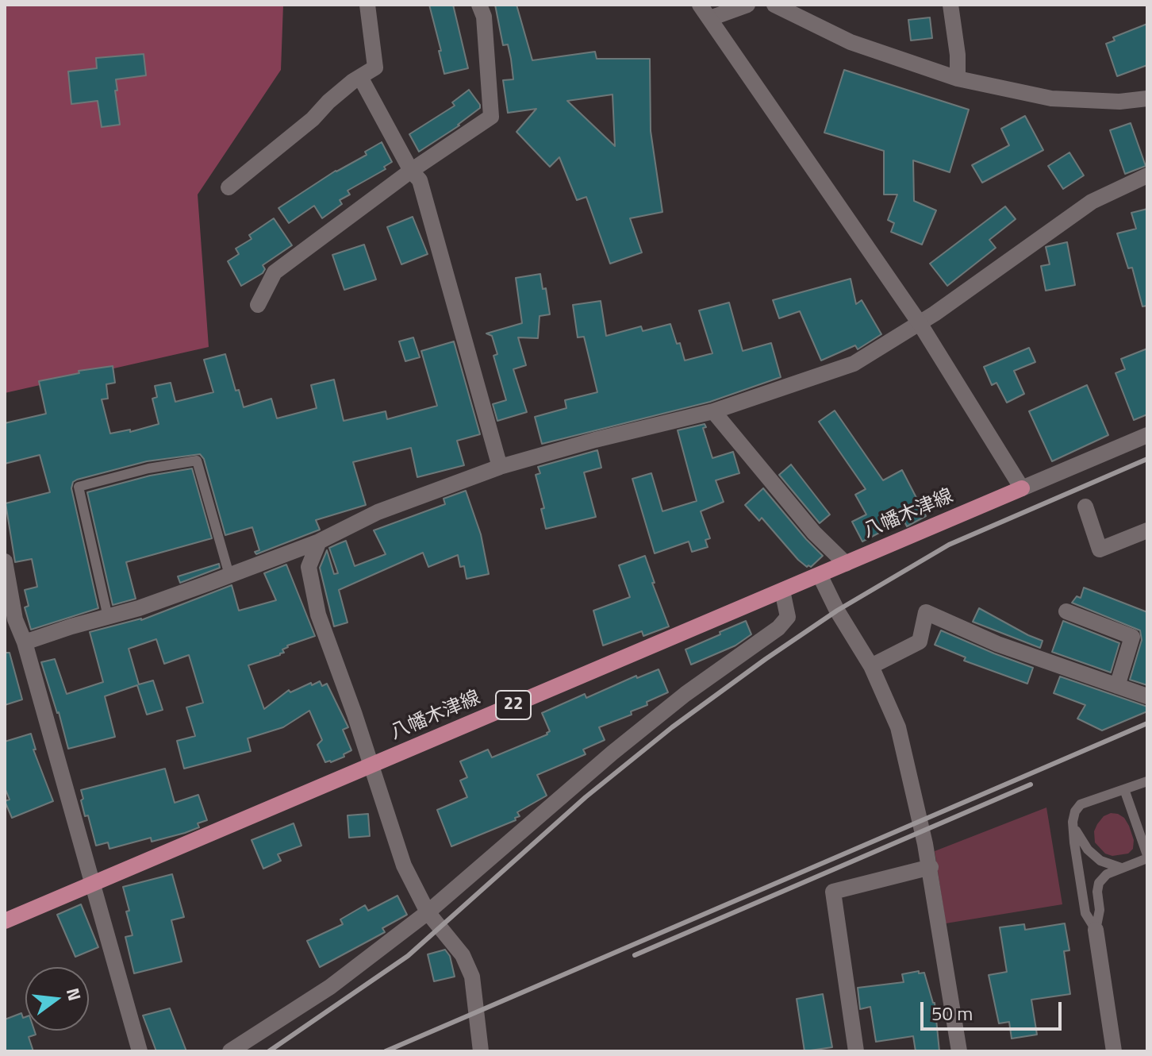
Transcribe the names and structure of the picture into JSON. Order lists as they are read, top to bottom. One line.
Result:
{"streets":{"main road":["八幡木津線","22"]},"scale_bar":"50 m","north":"right"}
